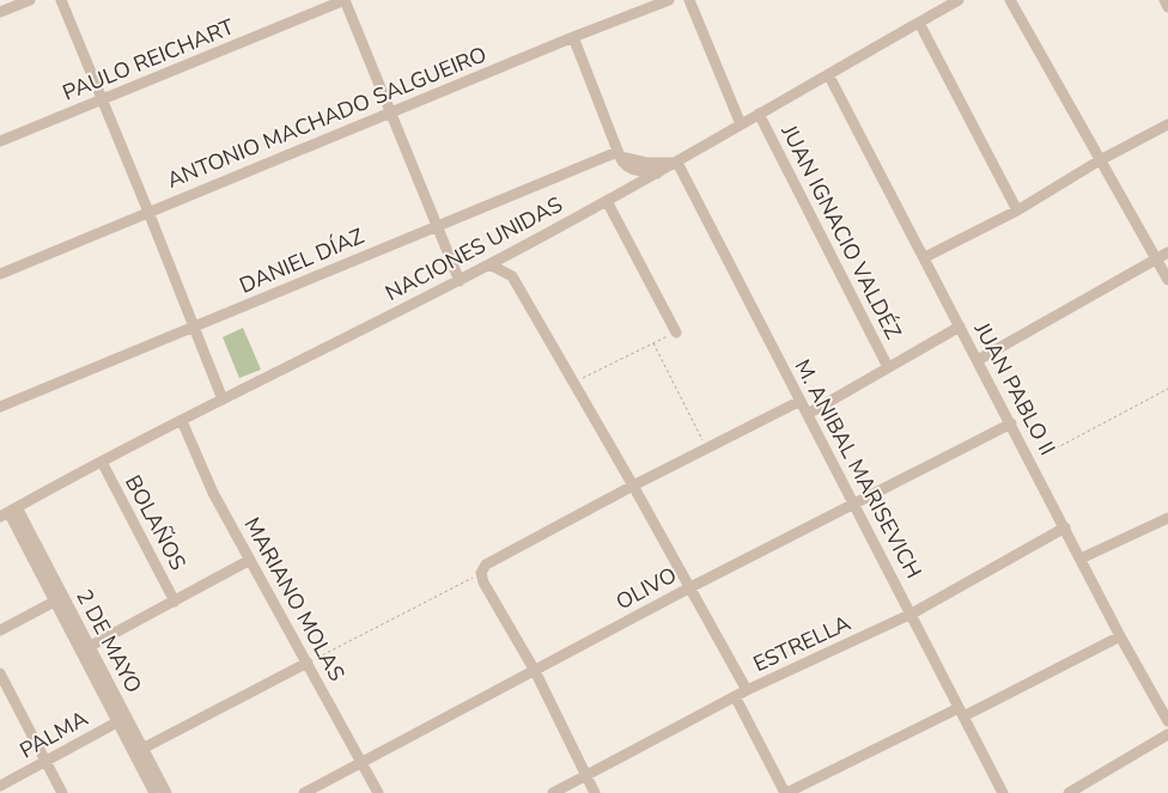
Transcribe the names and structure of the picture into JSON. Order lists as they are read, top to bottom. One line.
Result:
{"streets":{"street":["PAULO REICHART","ANTONIO MACHADO SALGUEIRO","JUAN IGNACIO VALDÉZ","NACIONES UNIDAS","DANIEL DÍAZ","JUAN PABLO II","M. ANIBAL MARISEVICH","BOLAÑOS","OLIVO","MARIANO MOLAS","2 DE MAYO","ESTRELLA","PALMA"]},"crossings":[["JUAN IGNACIO VALDÉZ","NACIONES UNIDAS"],["NACIONES UNIDAS","JUAN PABLO II"],["NACIONES UNIDAS","M. ANIBAL MARISEVICH"],["NACIONES UNIDAS","BOLAÑOS"],["NACIONES UNIDAS","MARIANO MOLAS"],["NACIONES UNIDAS","2 DE MAYO"],["JUAN PABLO II","OLIVO"],["JUAN PABLO II","ESTRELLA"],["M. ANIBAL MARISEVICH","OLIVO"],["M. ANIBAL MARISEVICH","ESTRELLA"],["OLIVO","MARIANO MOLAS"],["2 DE MAYO","PALMA"]]}
